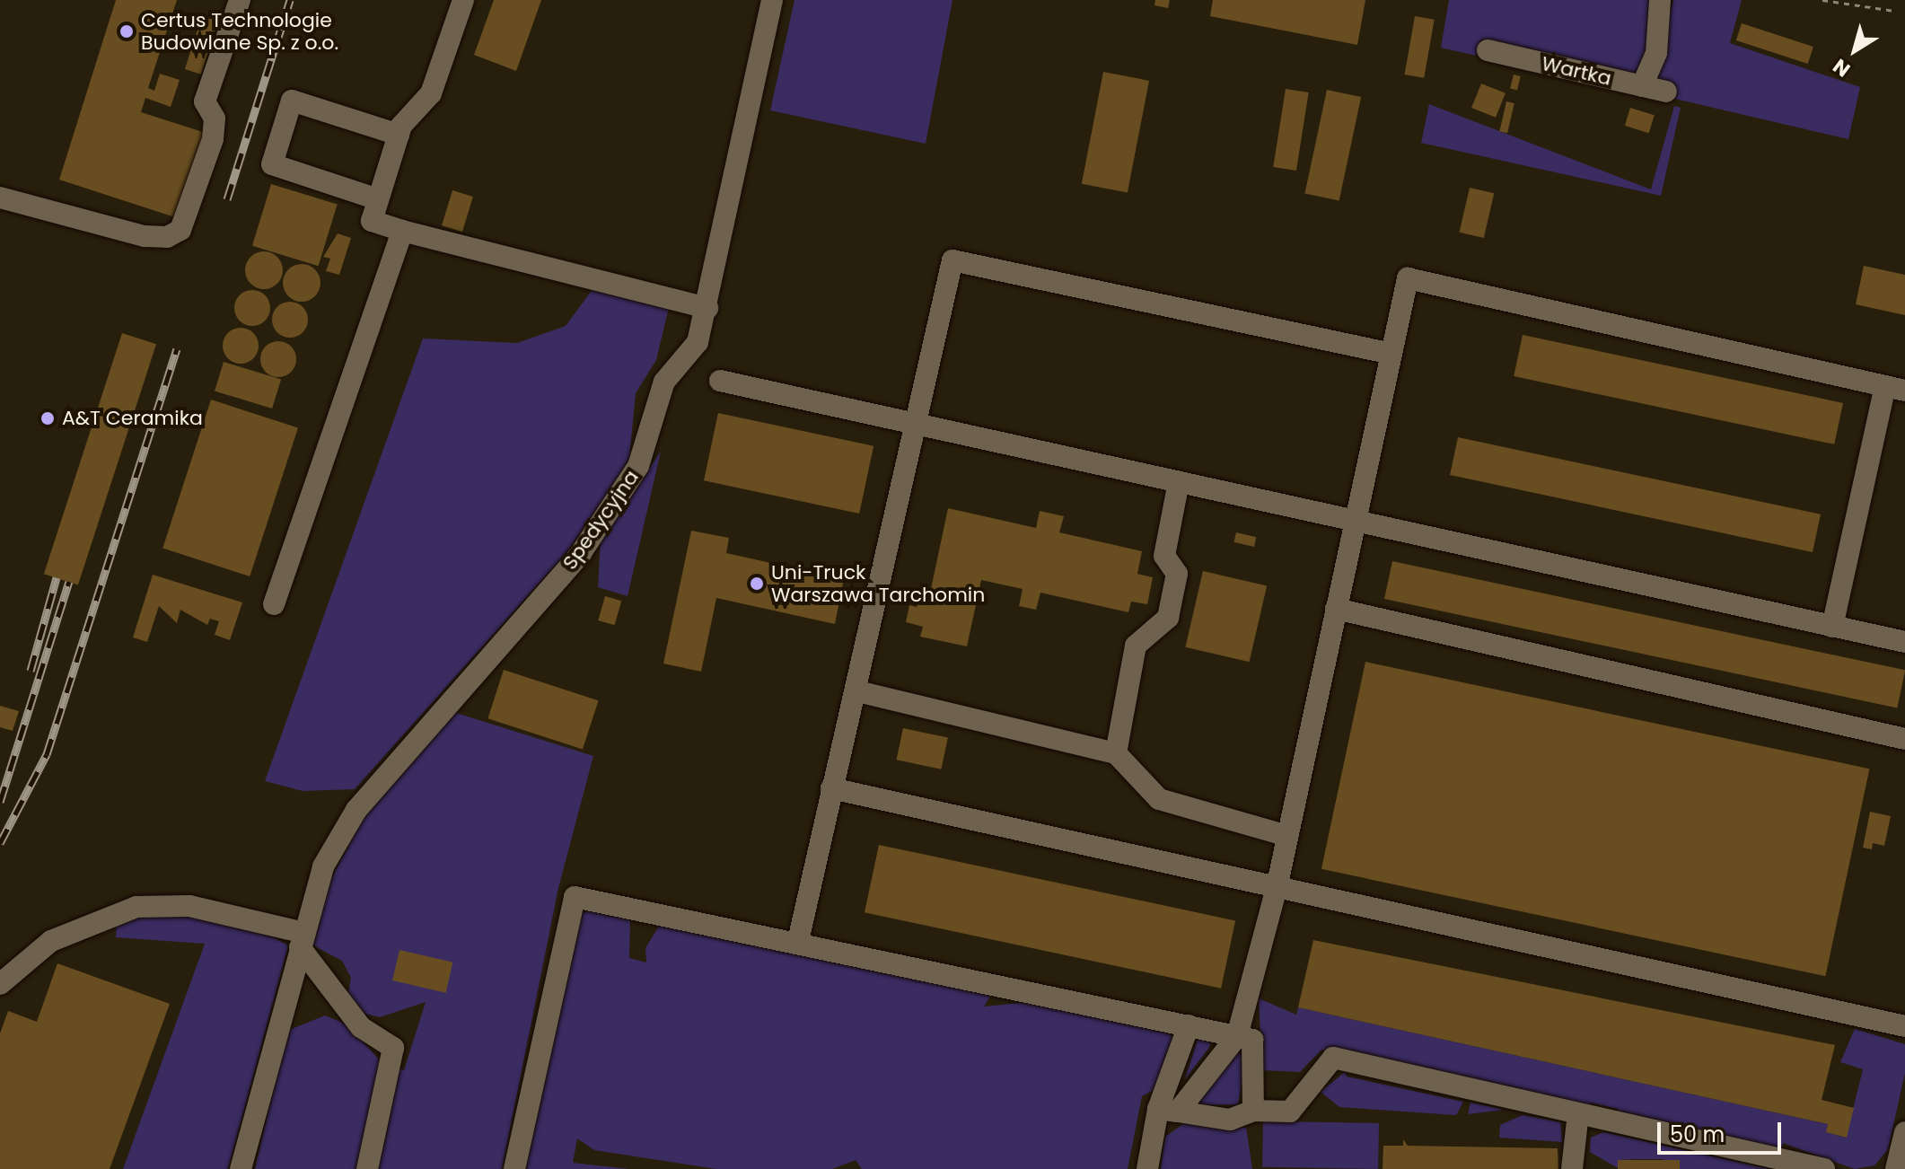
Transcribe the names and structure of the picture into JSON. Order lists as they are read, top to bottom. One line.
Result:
{"streets":{"street":["Wartka","Spedycyjna"]},"places":["Certus Technologie Budowlane Sp. z o.o.","A&T Ceramika","Uni-Truck Warszawa Tarchomin"],"scale_bar":"50 m","north":"bottom left"}
